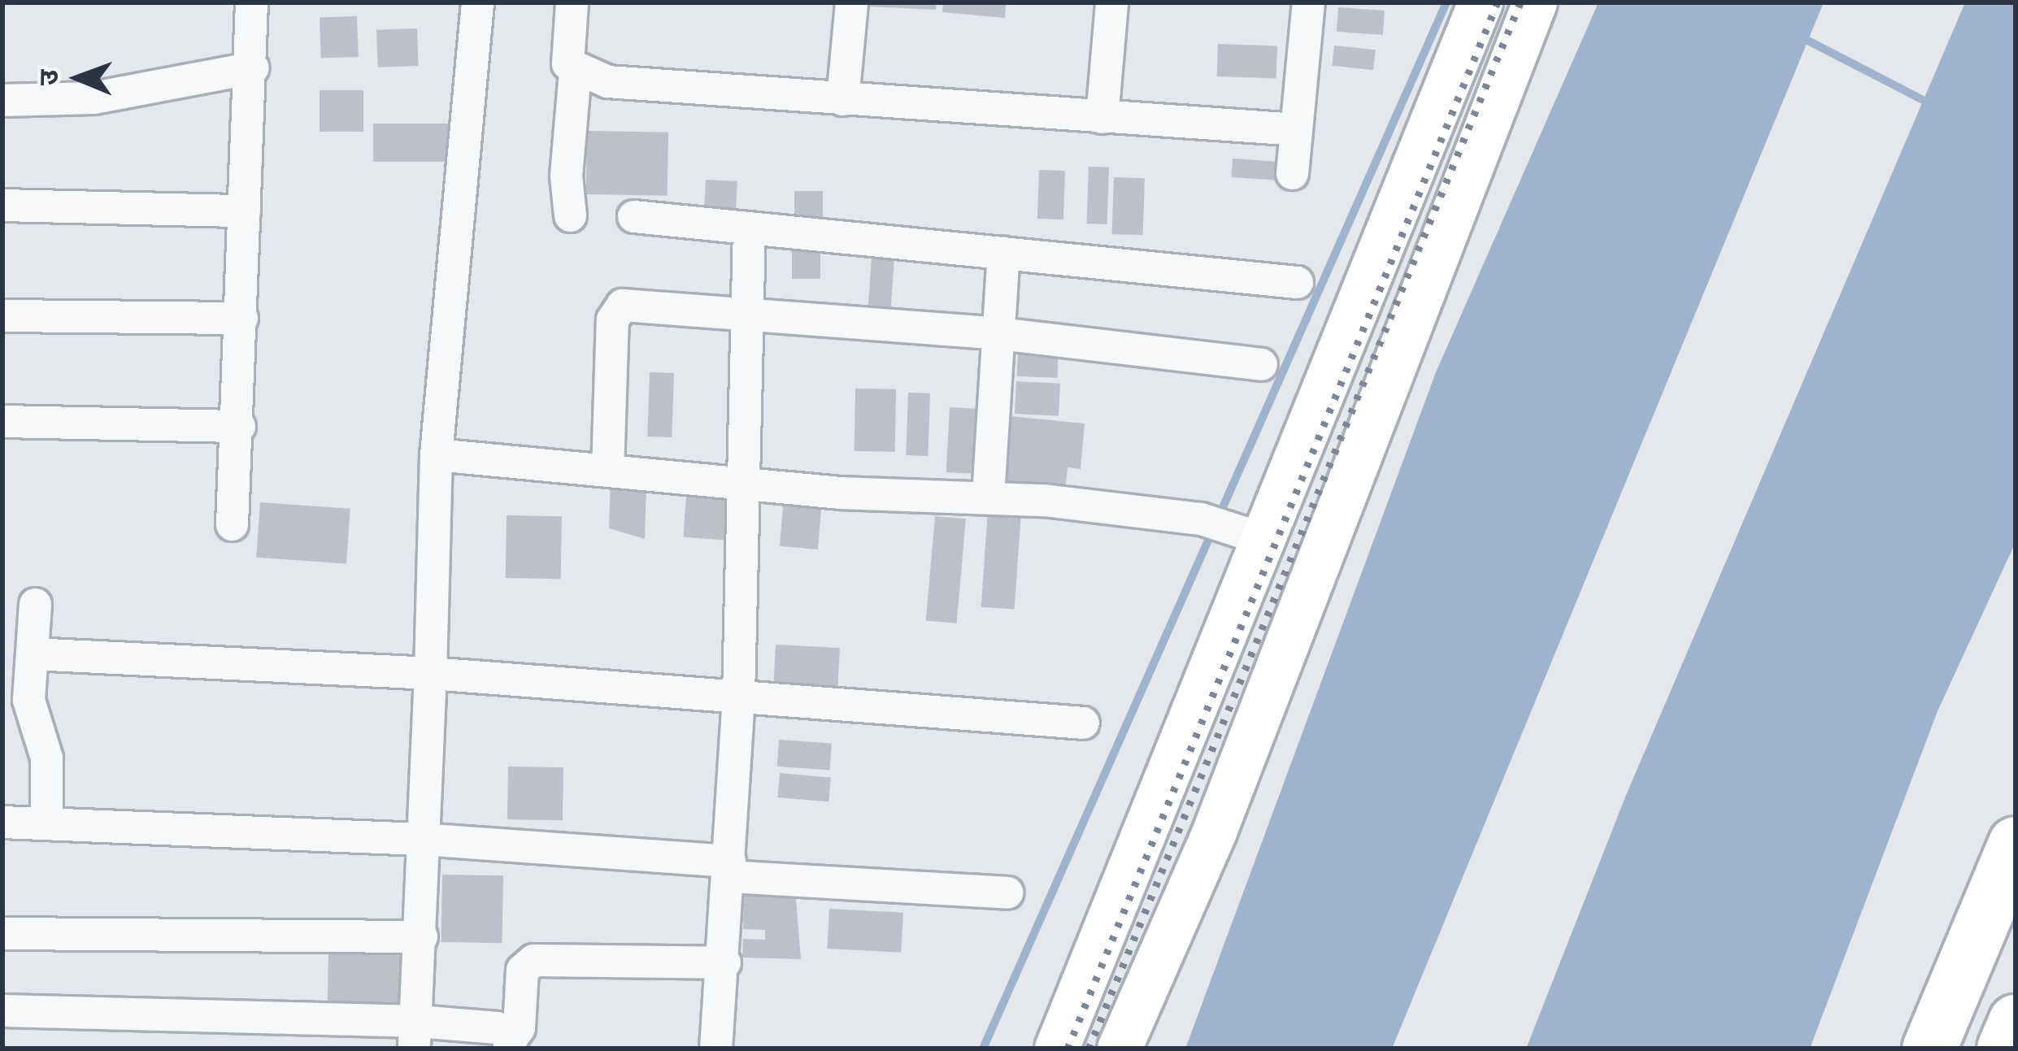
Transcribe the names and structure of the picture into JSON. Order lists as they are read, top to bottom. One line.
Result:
{"north":"left"}
